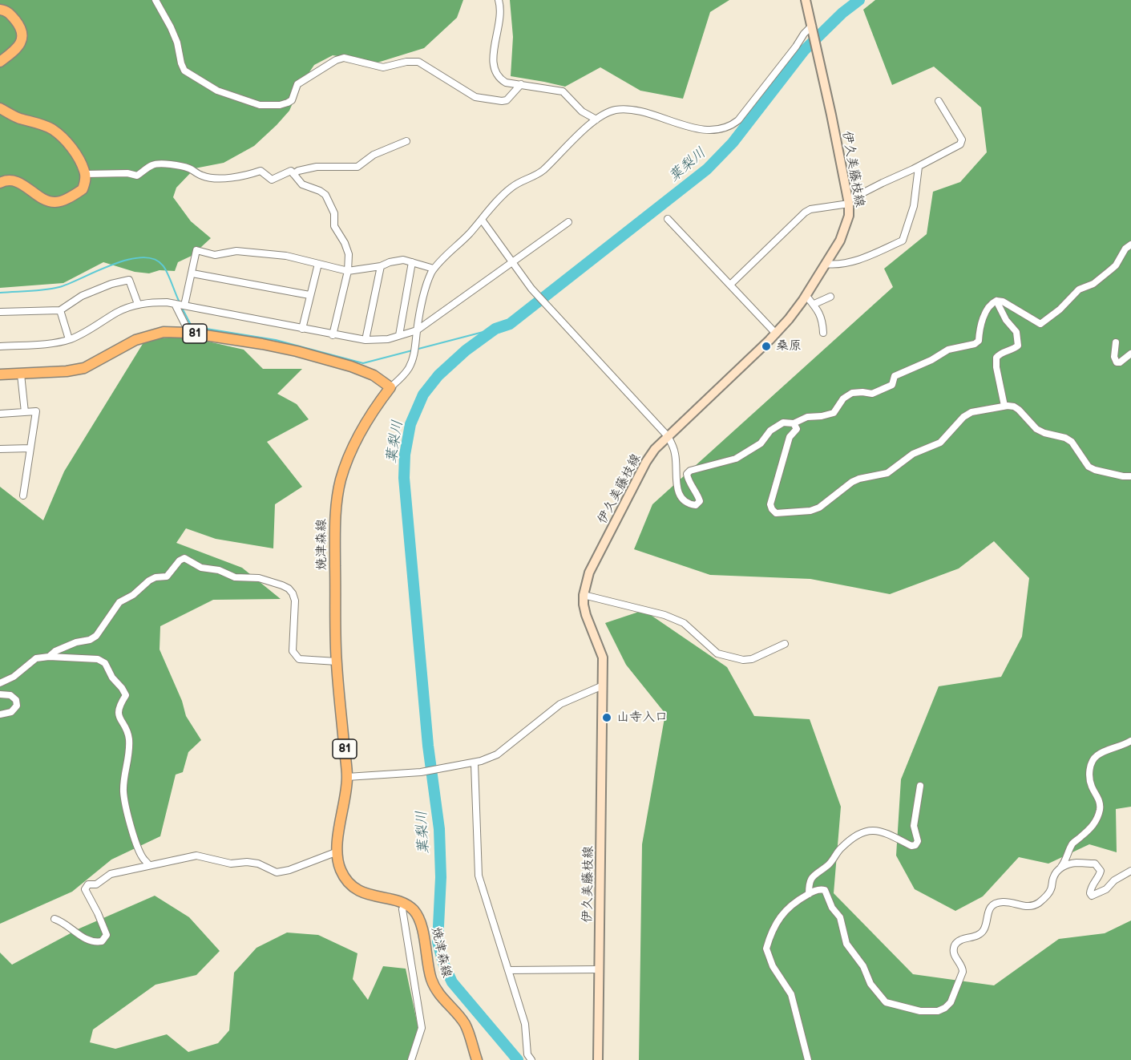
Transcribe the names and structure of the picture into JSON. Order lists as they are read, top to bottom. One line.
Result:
{"streets":{"main road":["伊久美藤枝線","81","焼津森線"]},"crossings":[["81","焼津森線"]],"water":["葉梨川"],"places":["桑原","山寺入口"]}
